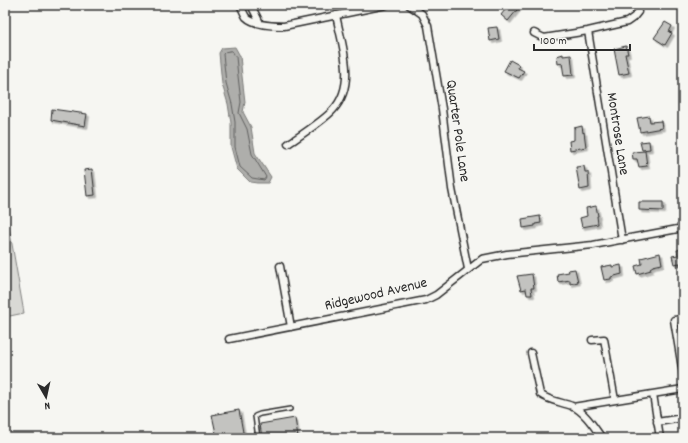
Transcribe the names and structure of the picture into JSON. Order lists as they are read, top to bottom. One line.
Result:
{"streets":{"street":["Quarter Pole Lane","Montrose Lane","Ridgewood Avenue"]},"crossings":[["Quarter Pole Lane","Ridgewood Avenue"],["Montrose Lane","Ridgewood Avenue"]],"scale_bar":"100 m","north":"bottom"}
